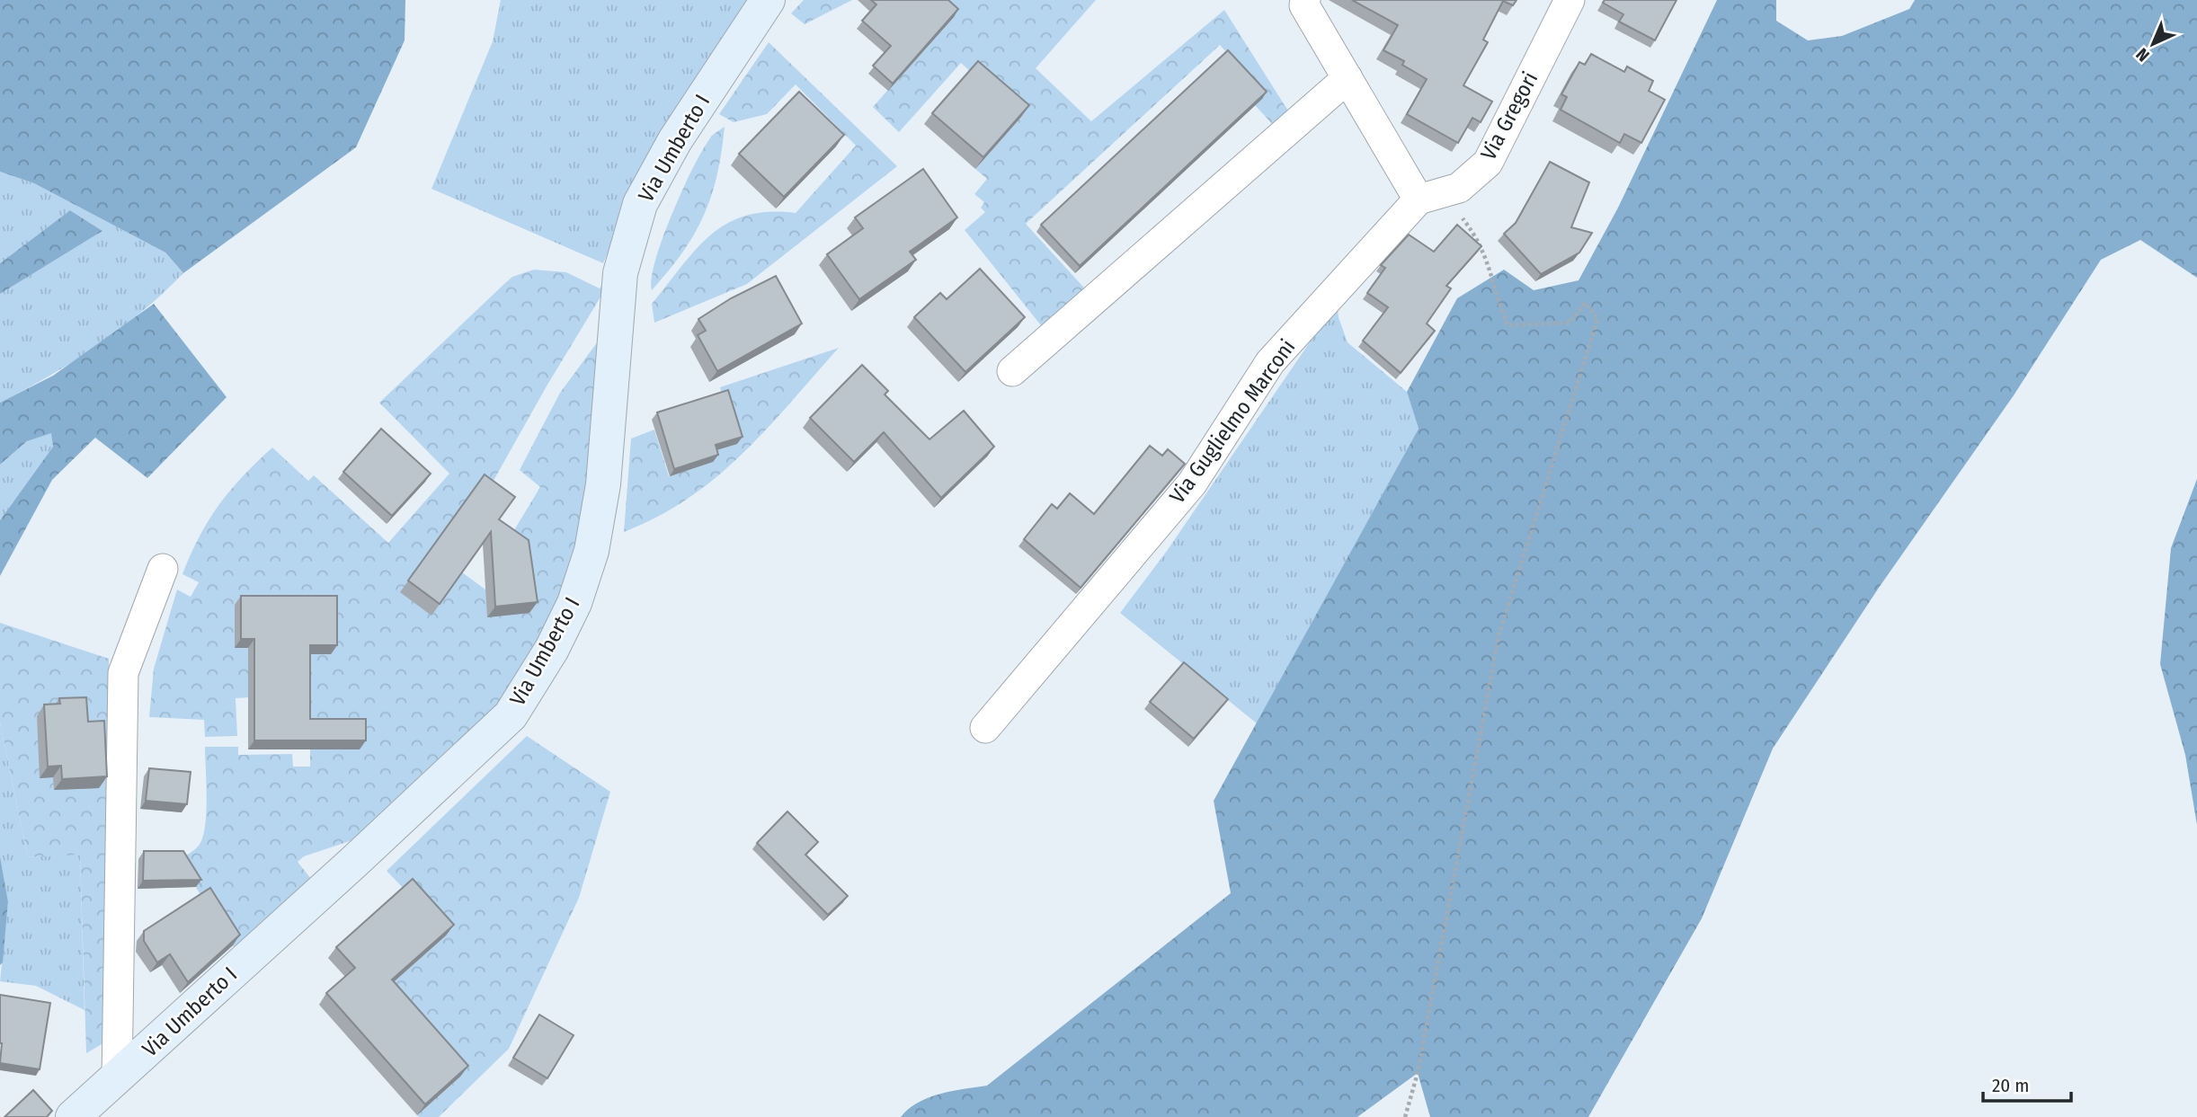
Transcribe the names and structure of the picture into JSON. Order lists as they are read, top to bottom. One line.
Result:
{"streets":{"main road":["Via Umberto I"],"street":["Via Gregori","Via Guglielmo Marconi"]},"crossings":[["Via Gregori","Via Guglielmo Marconi"]],"scale_bar":"20 m","north":"bottom left"}
